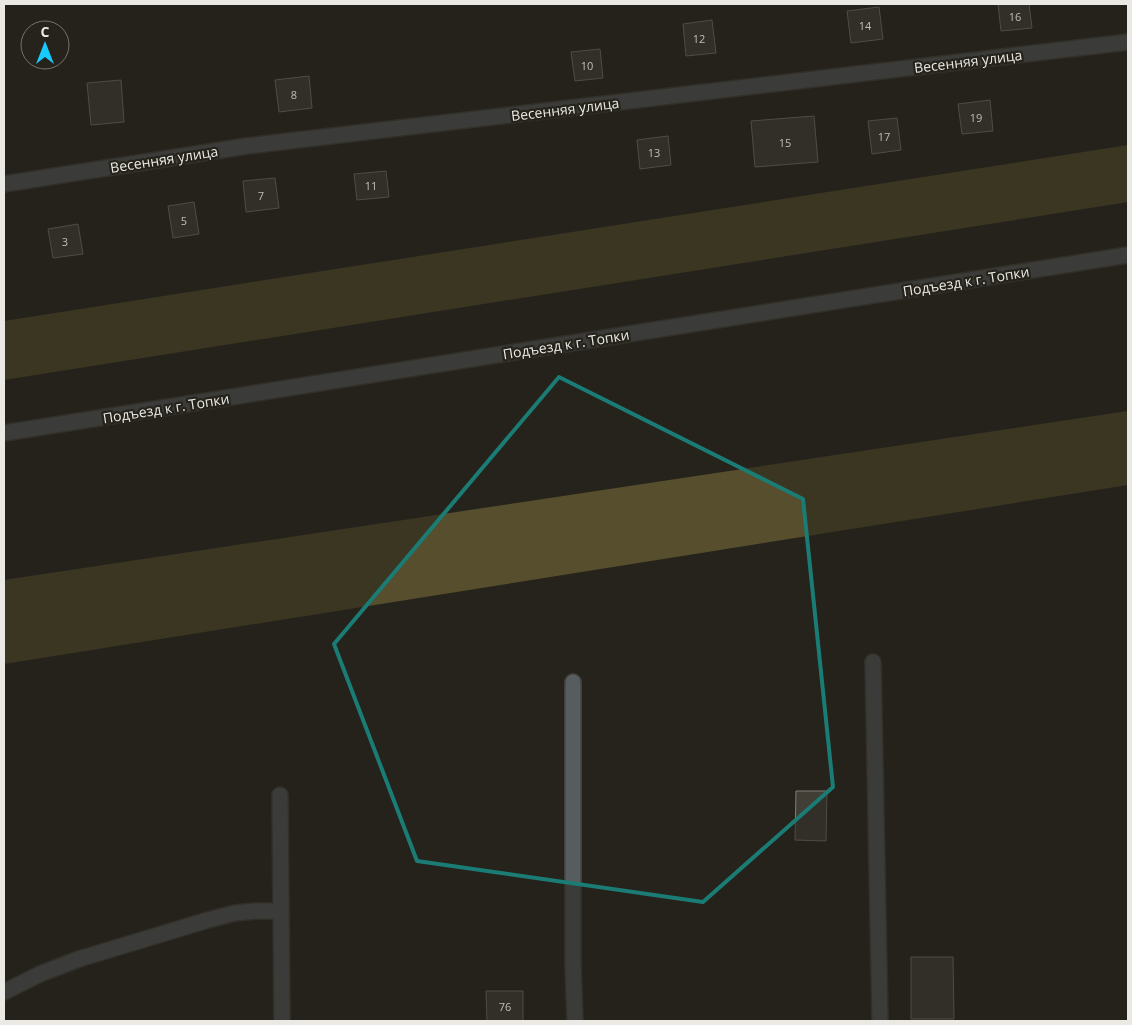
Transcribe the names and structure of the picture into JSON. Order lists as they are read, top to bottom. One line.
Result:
{"streets":{"street":["Весенняя улица","Подъезд к г. Топки"]},"house_numbers":["16","14","12","10","8","19","17","15","13","11","7","5","3","76"],"north":"top"}
